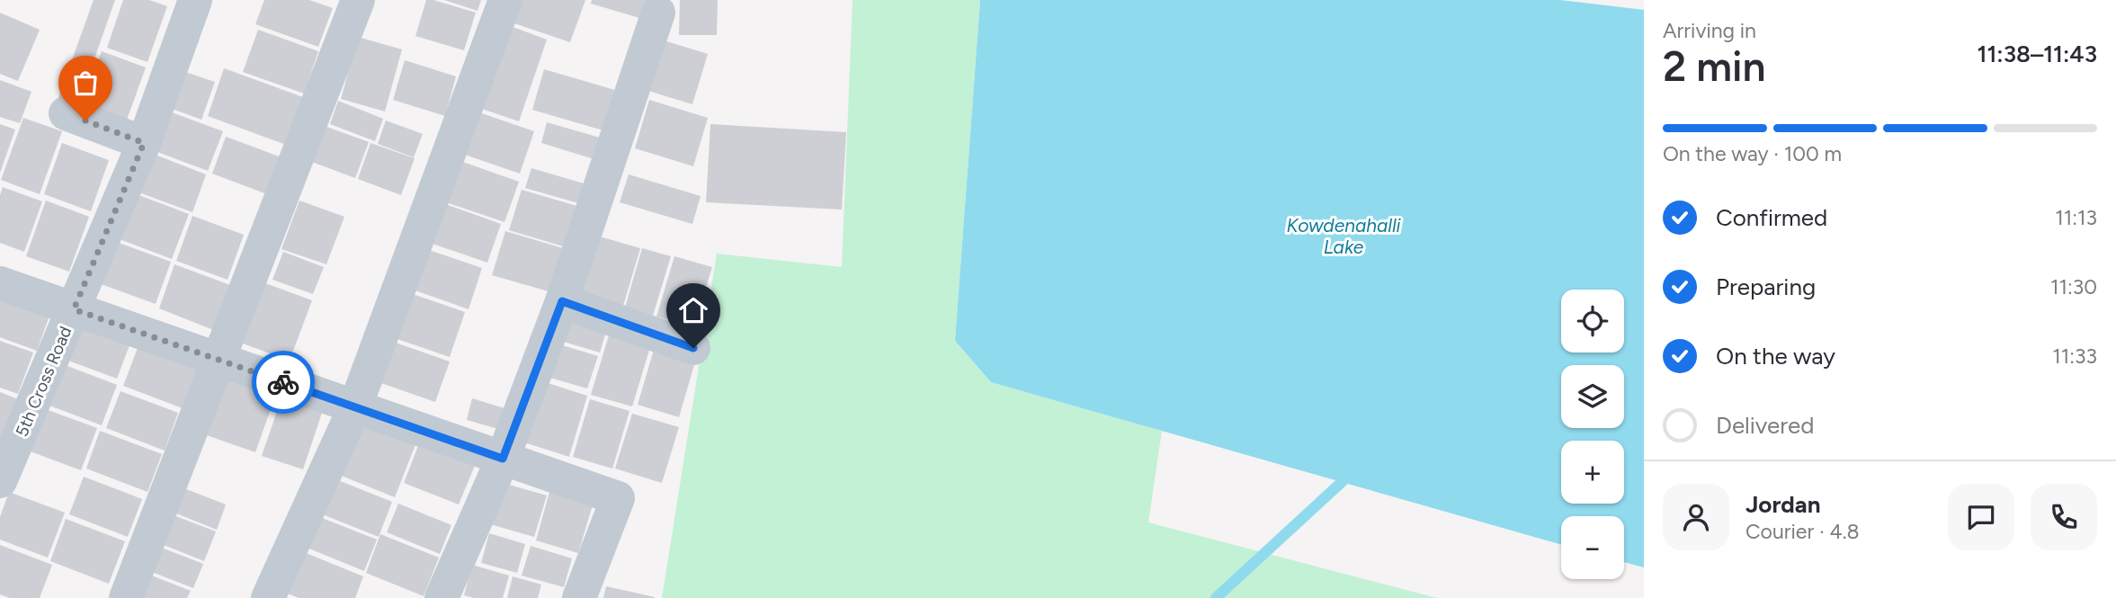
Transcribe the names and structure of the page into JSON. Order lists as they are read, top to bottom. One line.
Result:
{"streets":{"street":["5th Cross Road"]},"water":["Kowdenahalli Lake"],"page":{"heading":["2 min","Arriving in","11:38–11:43"],"panel":["Jordan","Courier · 4.8"],"bar":"On the way · 100 m","list":[["Confirmed","11:13"],["Preparing","11:30"],["On the way","11:33"],"Delivered"],"map_buttons":["+","−"]}}
